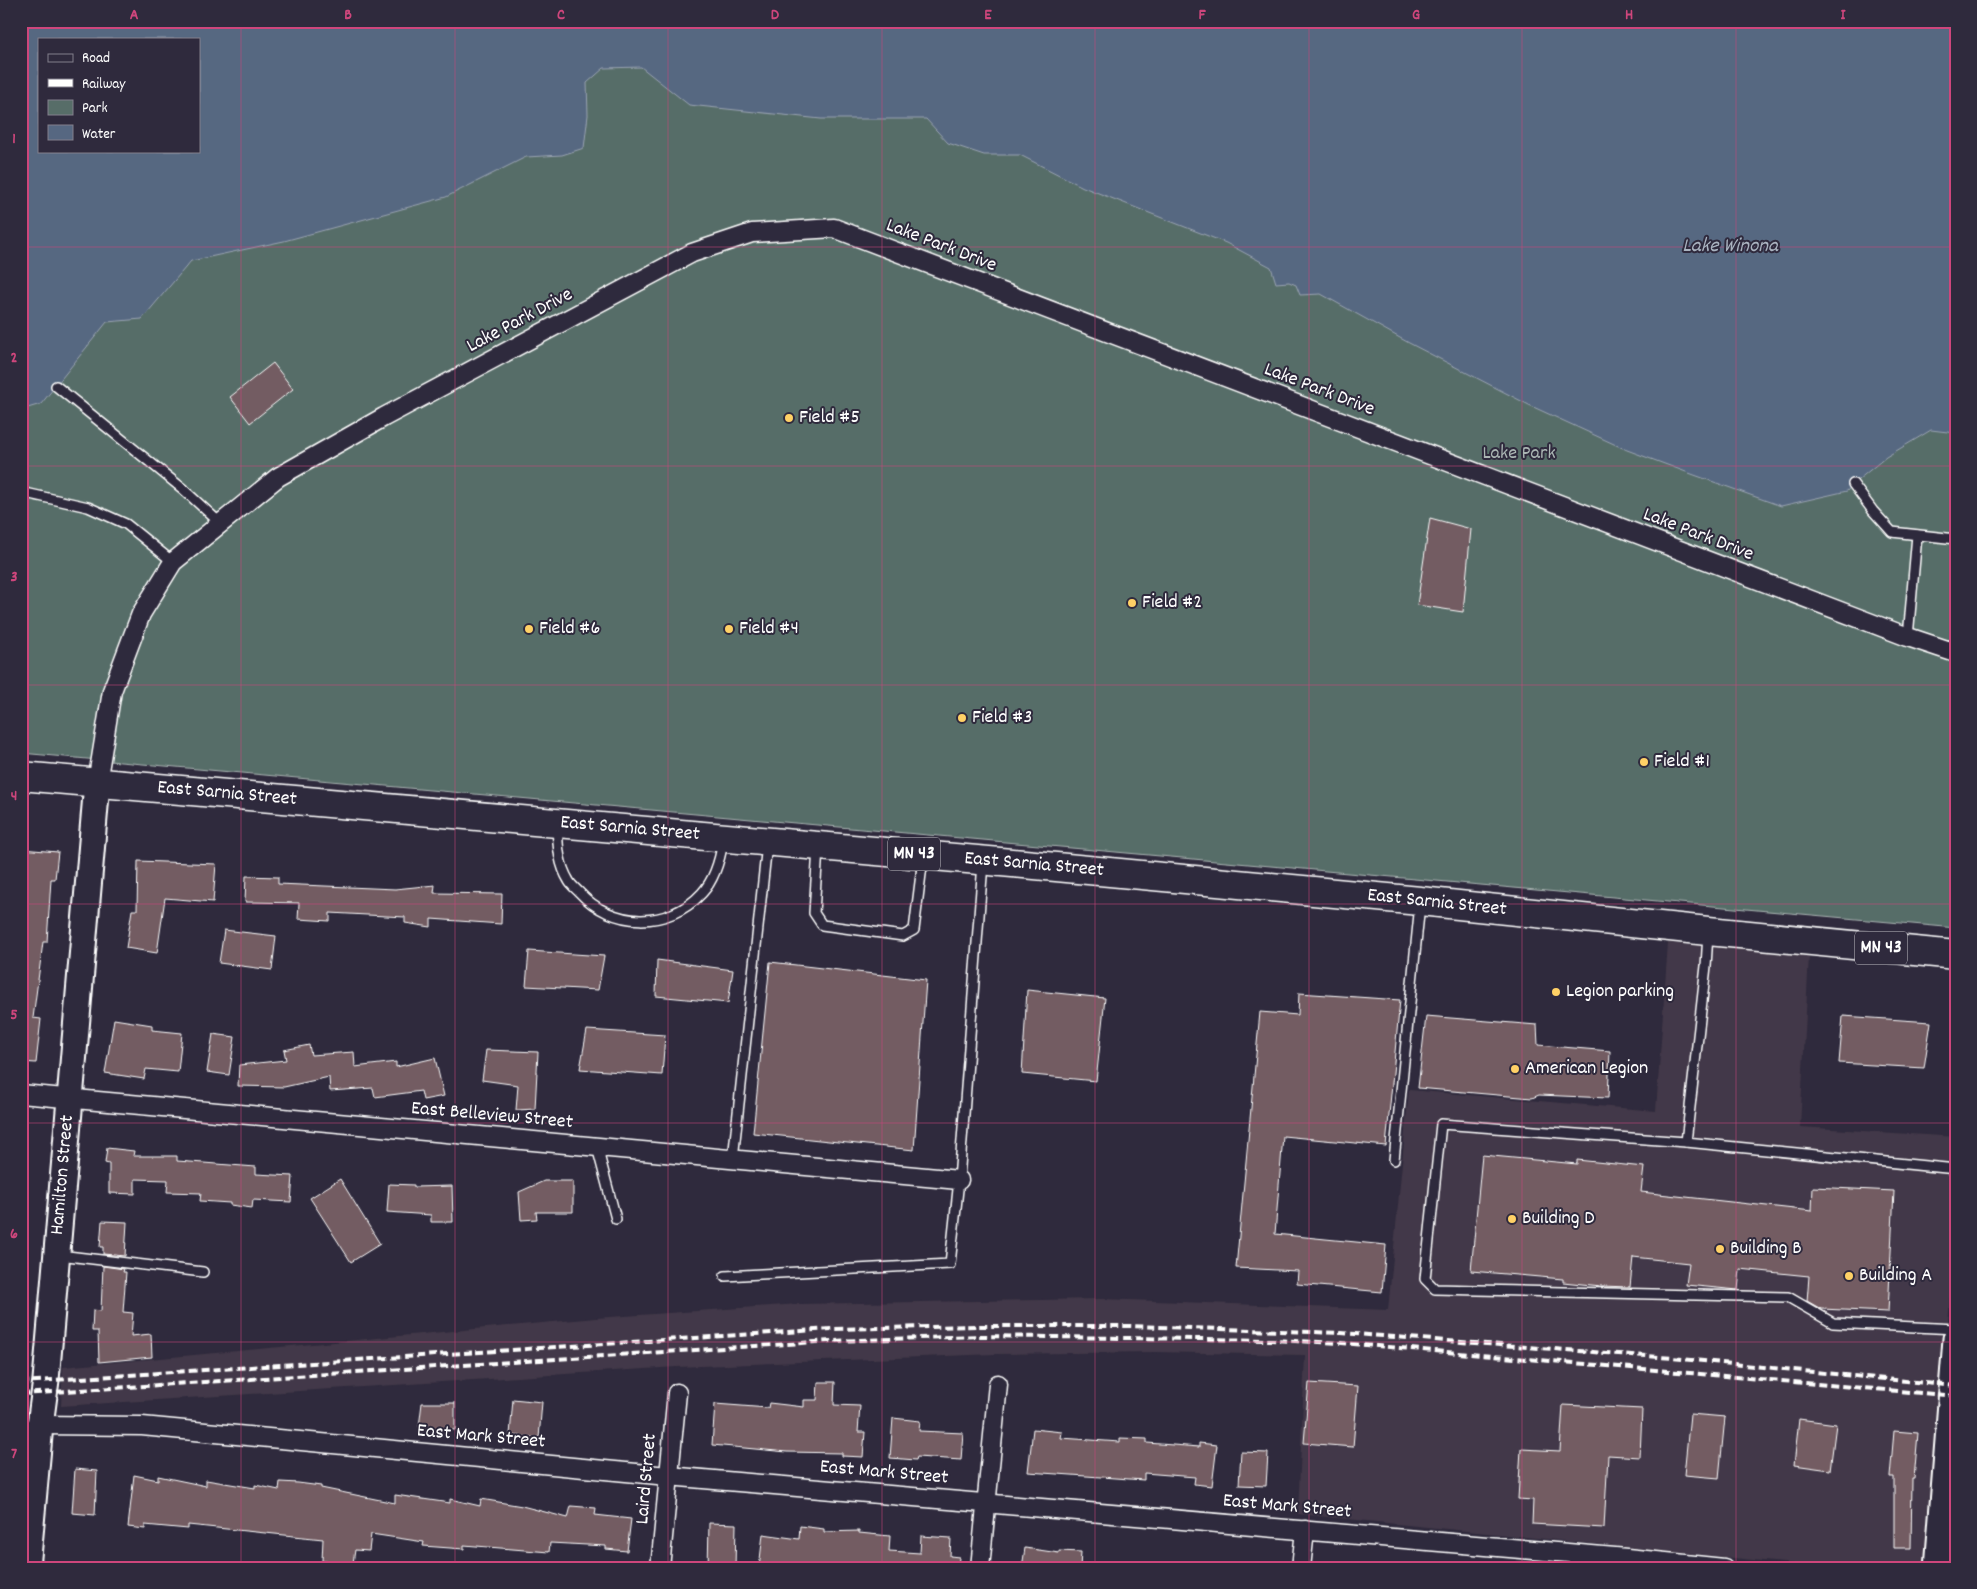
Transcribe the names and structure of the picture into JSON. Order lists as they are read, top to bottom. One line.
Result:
{"streets":{"main road":["East Sarnia Street","MN 43"],"street":["Lake Park Drive","East Belleview Street","Hamilton Street","East Mark Street","Laird Street"]},"crossings":[["Lake Park Drive","East Sarnia Street"],["Lake Park Drive","Hamilton Street"],["East Sarnia Street","Hamilton Street"],["East Belleview Street","Hamilton Street"],["Hamilton Street","East Mark Street"],["East Mark Street","Laird Street"]],"water":["Lake Winona"],"parks":["Lake Park"],"places":["Field #5","Field #2","Field #6","Field #4","Field #3","Field #1","Legion parking","American Legion","Building D","Building B","Building A"],"legend":["Road","Railway","Park","Water"],"grid":{"columns":["A","B","C","D","E","F","G","H","I"],"rows":["1","2","3","4","5","6","7"]}}
